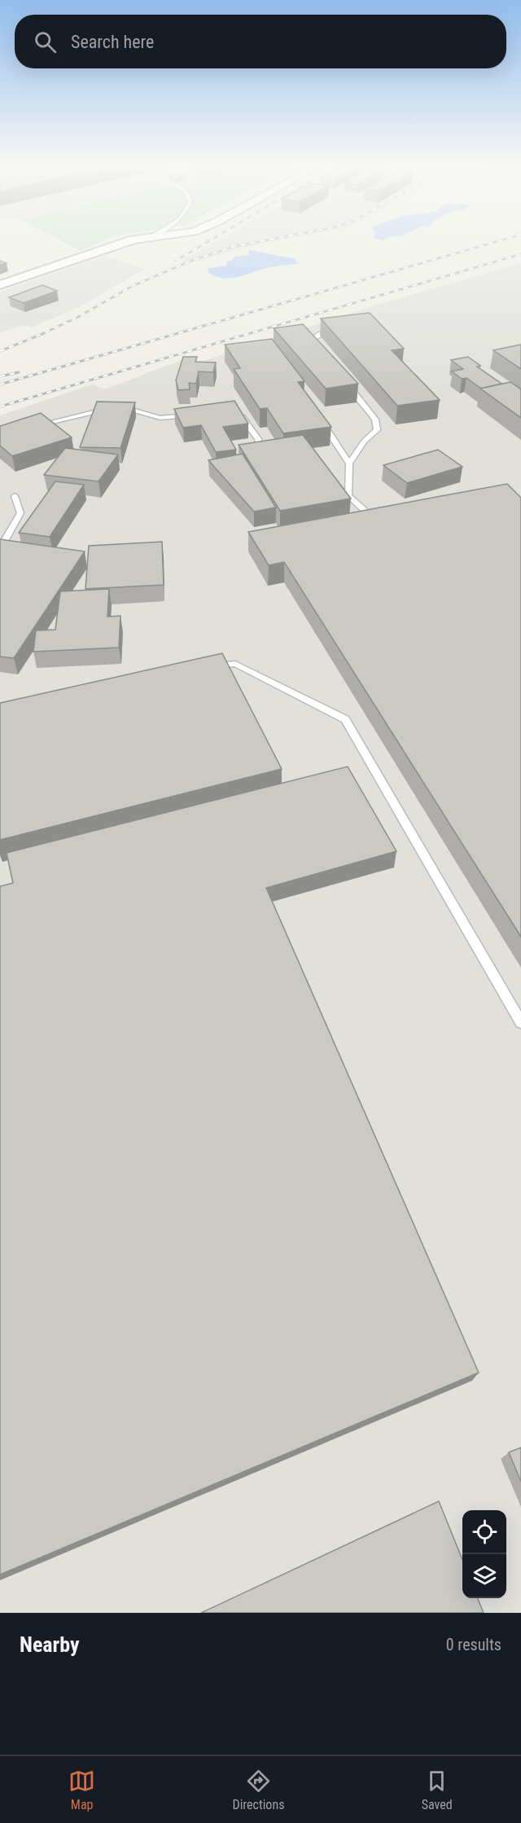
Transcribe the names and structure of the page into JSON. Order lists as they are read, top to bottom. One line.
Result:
{"page":{"search":"Search here","heading":["Nearby","0 results"],"nav":["Map","Directions","Saved"]}}
